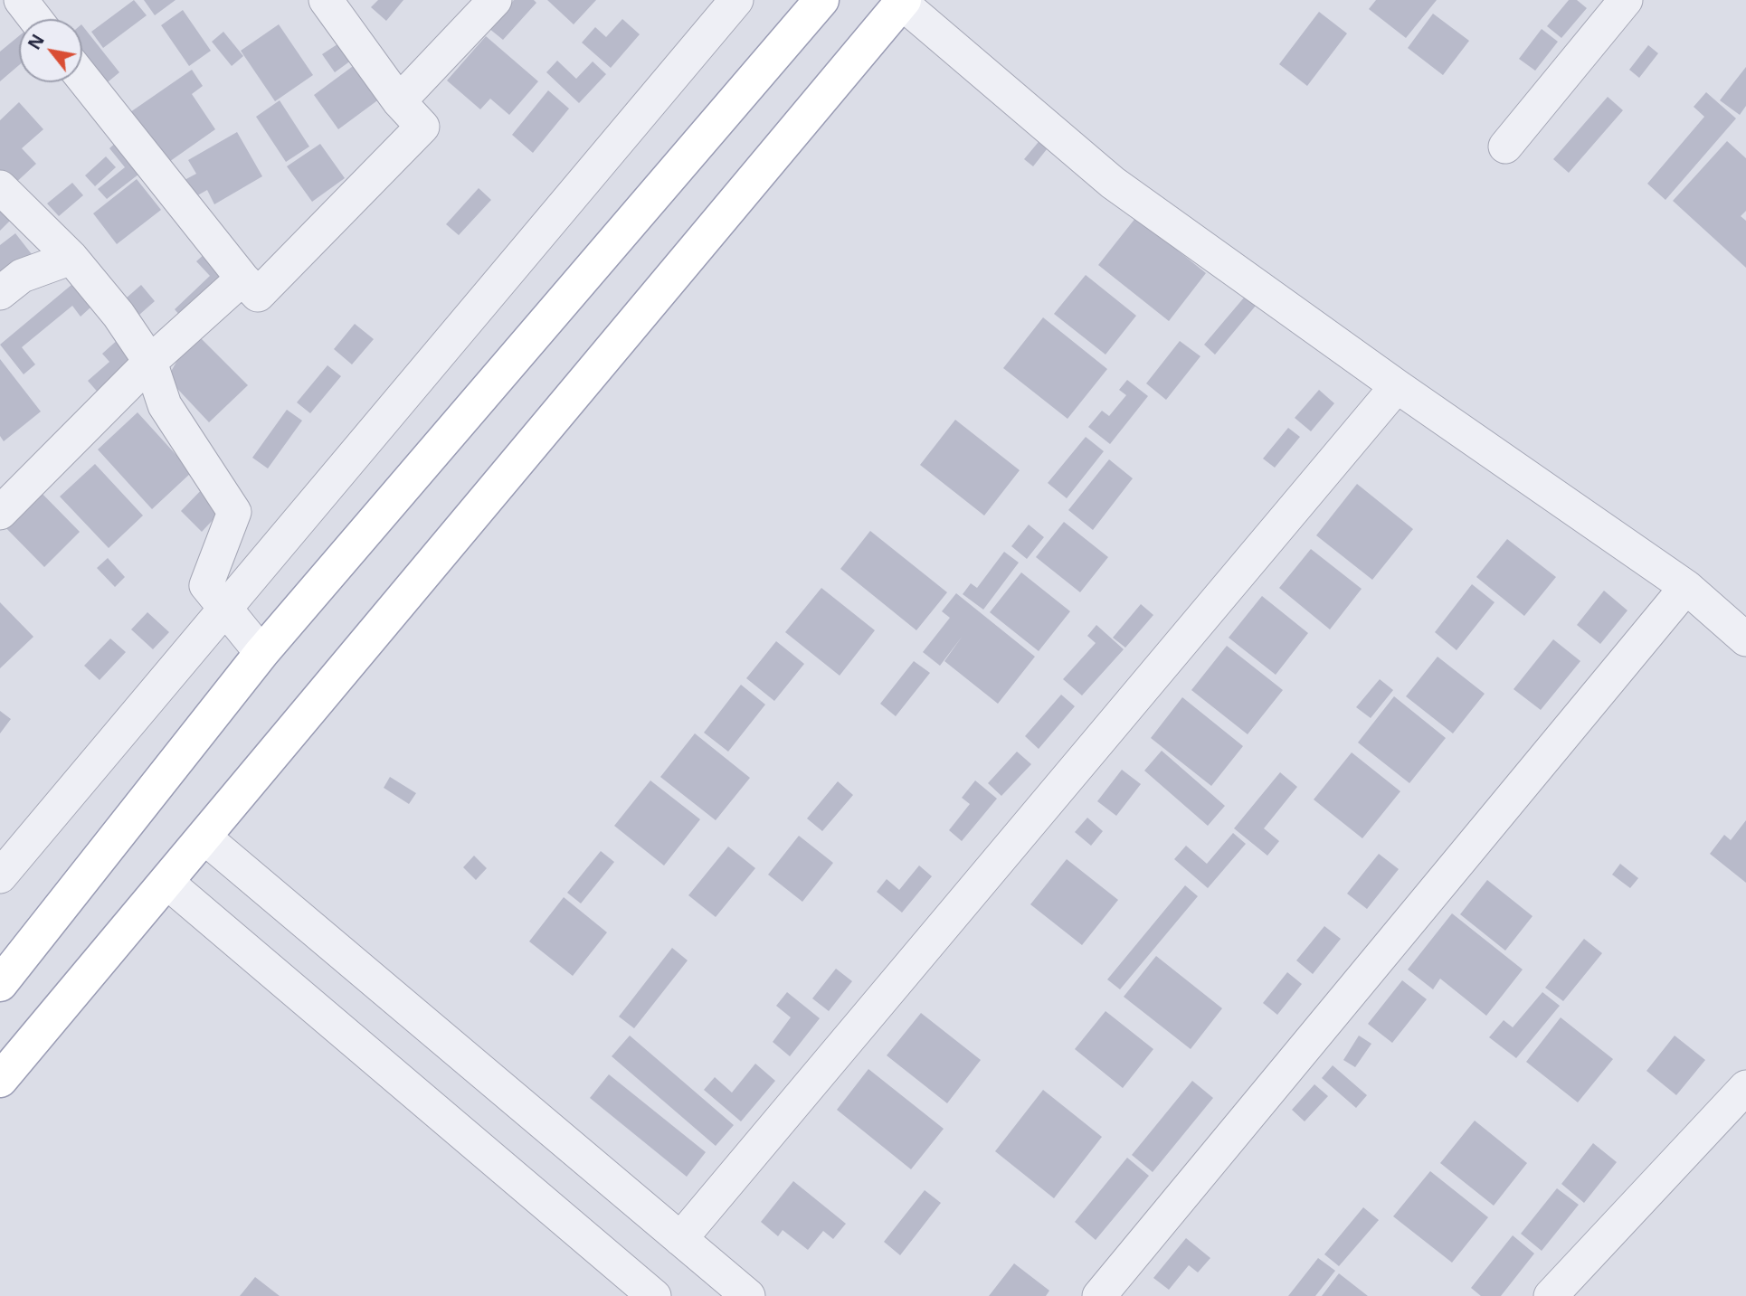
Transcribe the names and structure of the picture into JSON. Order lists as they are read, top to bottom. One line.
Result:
{"north":"top left"}
